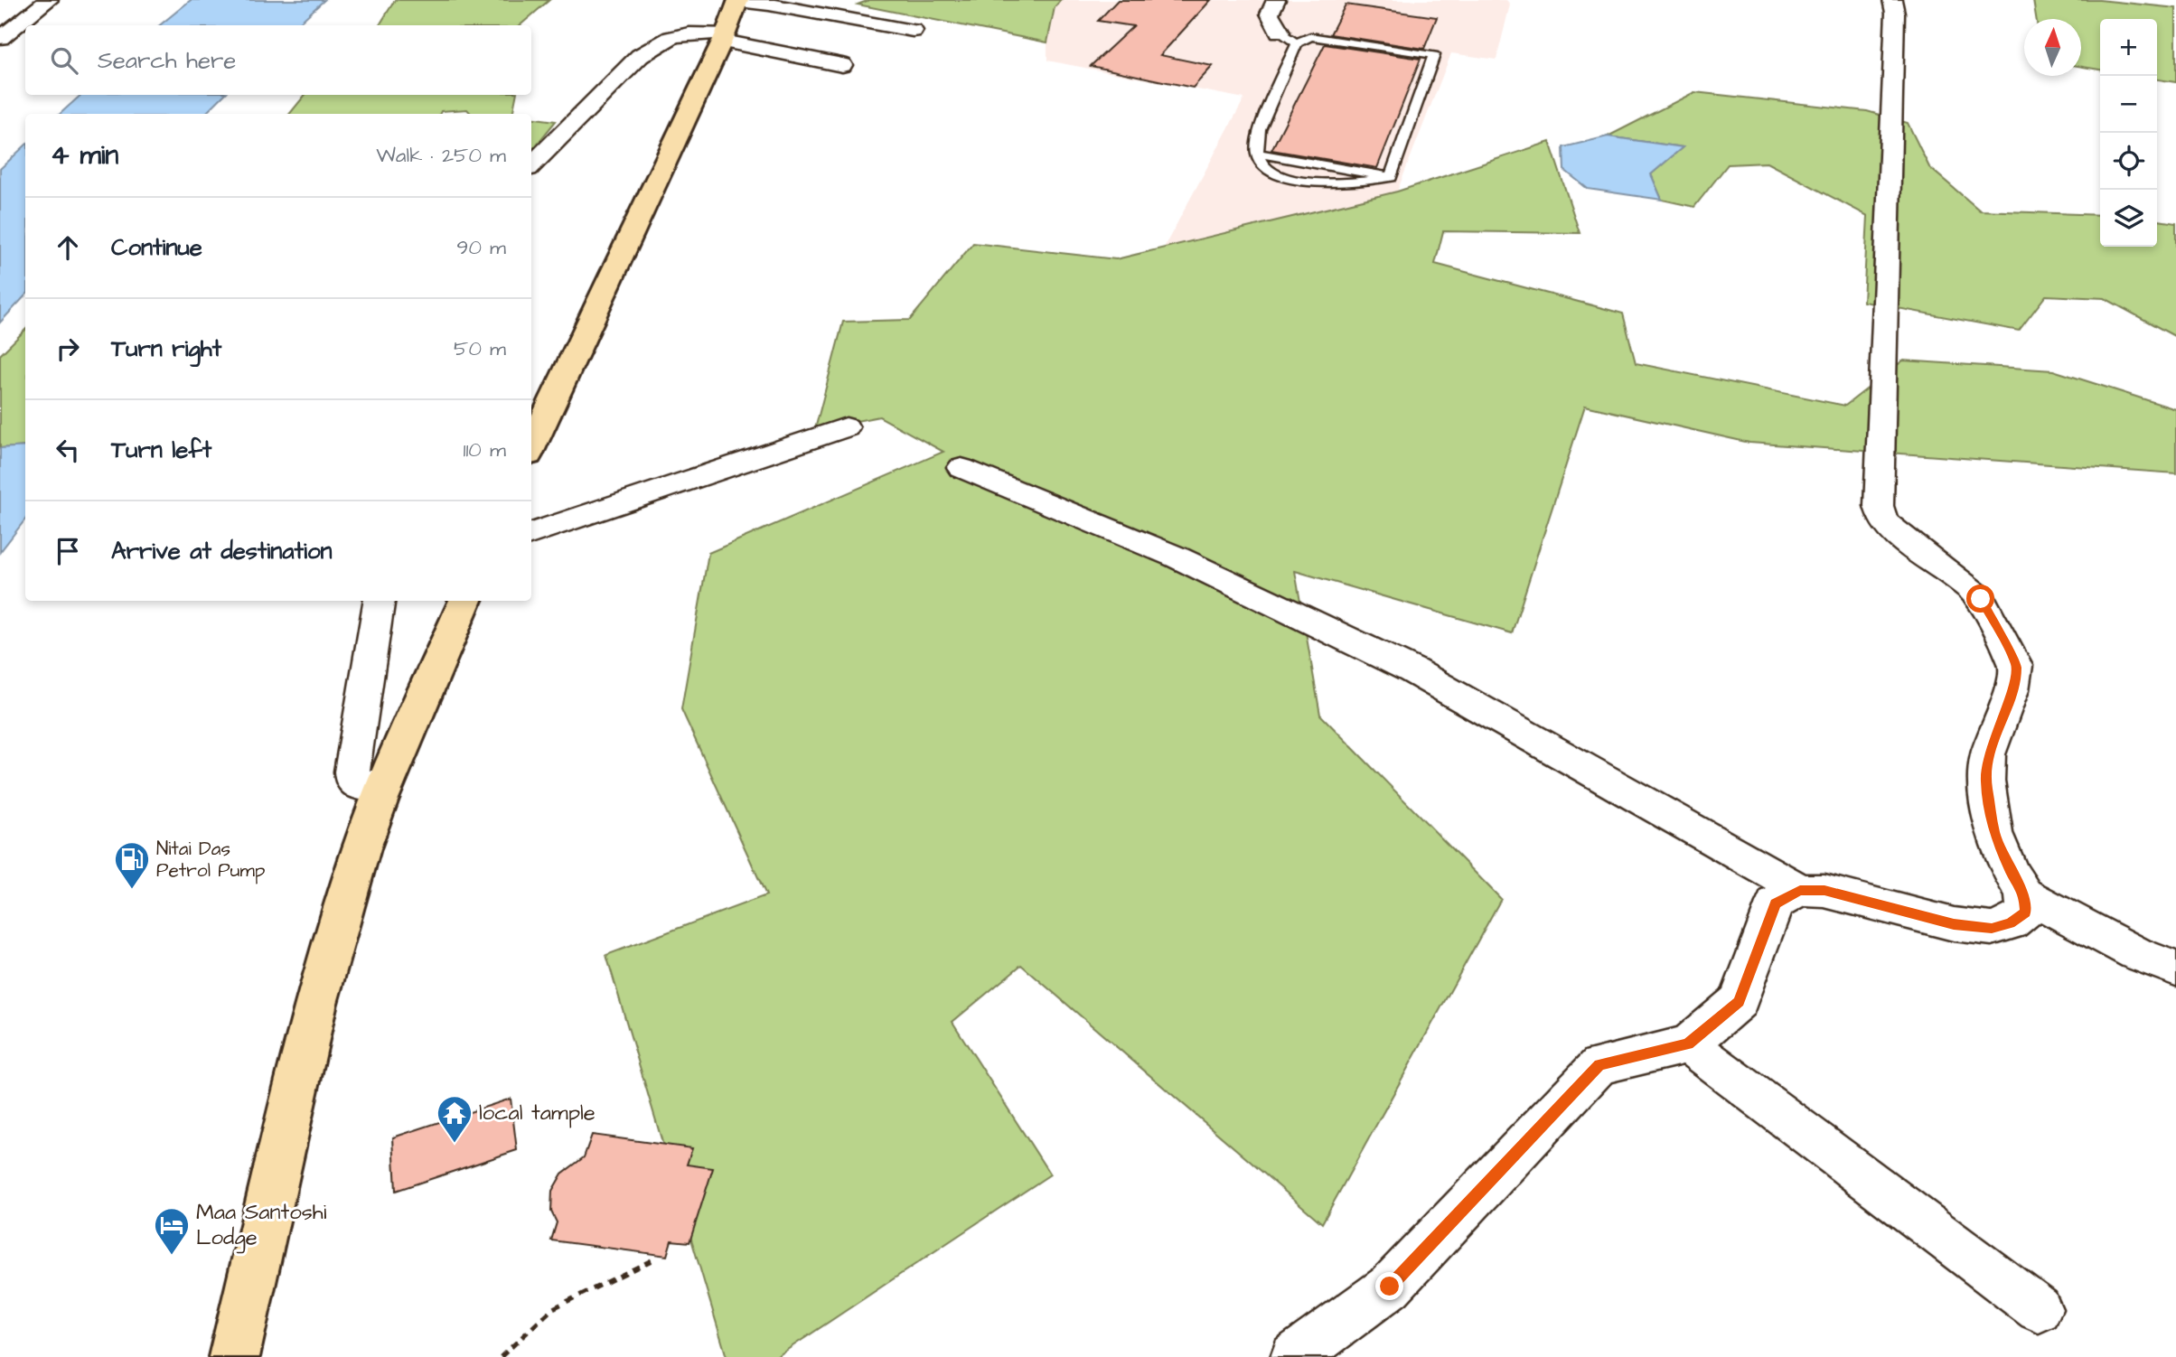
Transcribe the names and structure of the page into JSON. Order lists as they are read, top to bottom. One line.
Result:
{"places":{"fuel station":["Nitai Das Petrol Pump"],"temple":["local tample"],"hotel":["Maa Santoshi Lodge"]},"north":"top","page":{"map_buttons":["+","−"],"search":"Search here","heading":["4 min","Walk · 250 m"],"list":[["Continue","90 m"],["Turn right","50 m"],["Turn left","110 m"],"Arrive at destination"]}}
